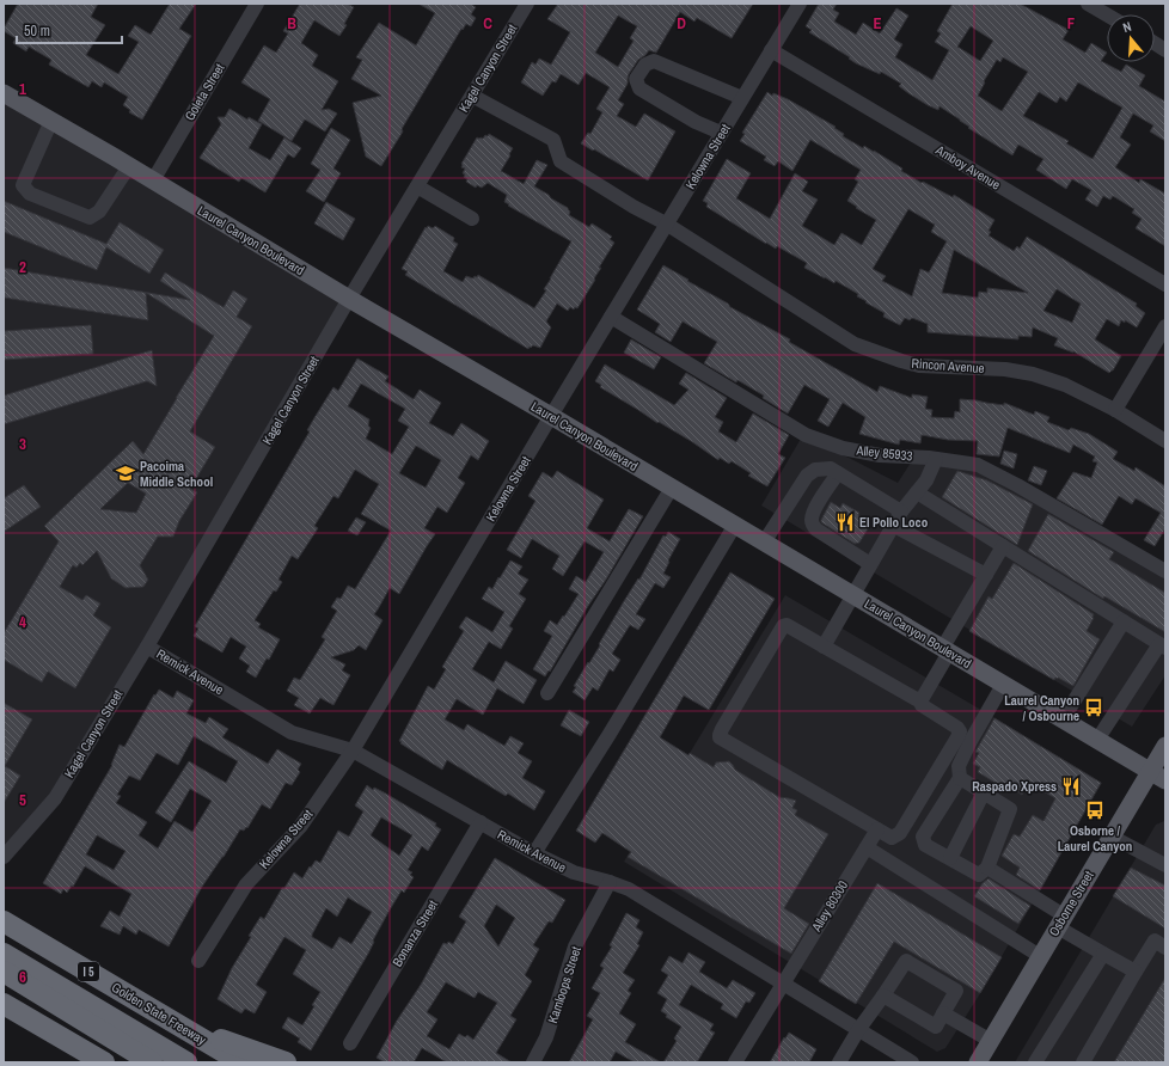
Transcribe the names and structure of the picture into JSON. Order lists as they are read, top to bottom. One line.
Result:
{"streets":{"highway":["I 5","Golden State Freeway"],"main road":["Laurel Canyon Boulevard","Osborne Street"],"street":["Kagel Canyon Street","Goleta Street","Kelowna Street","Amboy Avenue","Rincon Avenue","Alley 85933","Remick Avenue","Alley 80300","Bonanza Street","Kamloops Street"]},"crossings":[["Kagel Canyon Street","Laurel Canyon Boulevard"],["Kagel Canyon Street","Rincon Avenue"],["Kagel Canyon Street","Remick Avenue"],["Goleta Street","Laurel Canyon Boulevard"],["Kelowna Street","Amboy Avenue"],["Kelowna Street","Laurel Canyon Boulevard"],["Kelowna Street","Rincon Avenue"],["Kelowna Street","Alley 85933"],["Kelowna Street","Remick Avenue"],["Laurel Canyon Boulevard","Osborne Street"],["Remick Avenue","Alley 80300"],["Remick Avenue","Bonanza Street"],["Remick Avenue","Kamloops Street"]],"places":{"school or university":["Pacoima Middle School"],"restaurant":["El Pollo Loco","Raspado Xpress"],"bus stop":["Laurel Canyon / Osbourne","Osborne / Laurel Canyon"]},"scale_bar":"50 m","north":"top","grid":{"columns":["B","C","D","E","F"],"rows":["1","2","3","4","5","6"]}}
